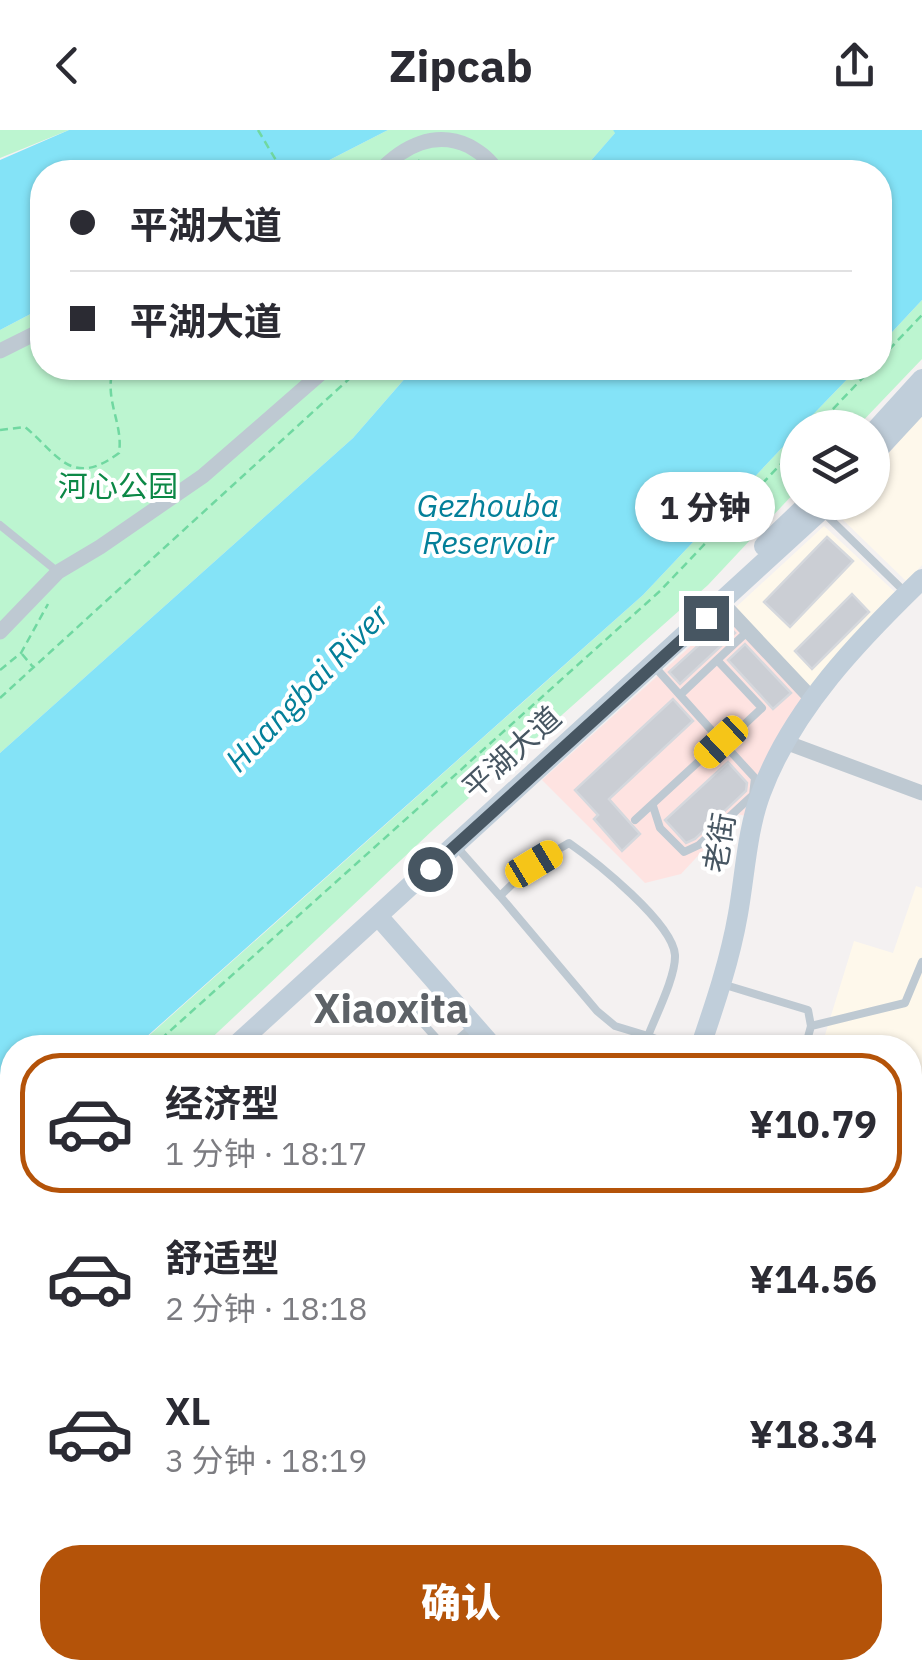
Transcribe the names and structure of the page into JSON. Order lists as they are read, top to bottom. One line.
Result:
{"streets":{"main road":["平湖大道","老街"]},"districts":["Xiaoxita"],"water":["Gezhouba Reservoir","Huangbai River"],"parks":["河心公园"],"page":{"header":"Zipcab","banner":["平湖大道","平湖大道"],"bubble":"1 分钟","list":[{"name":"经济型","note":"1 分钟 · 18:17","value":"¥10.79"},{"name":"舒适型","note":"2 分钟 · 18:18","value":"¥14.56"},{"name":"XL","note":"3 分钟 · 18:19","value":"¥18.34"}],"buttons":"确认"}}
